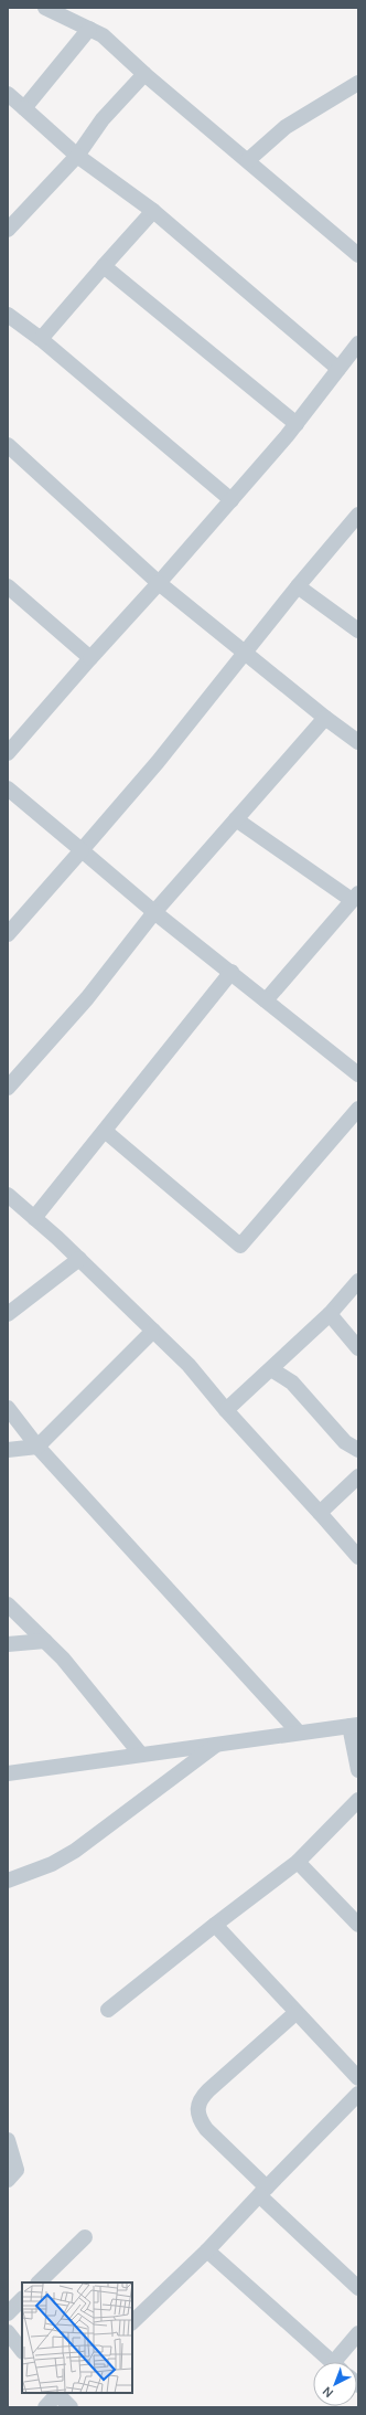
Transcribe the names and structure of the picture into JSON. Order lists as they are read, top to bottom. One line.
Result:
{"north":"bottom left"}
